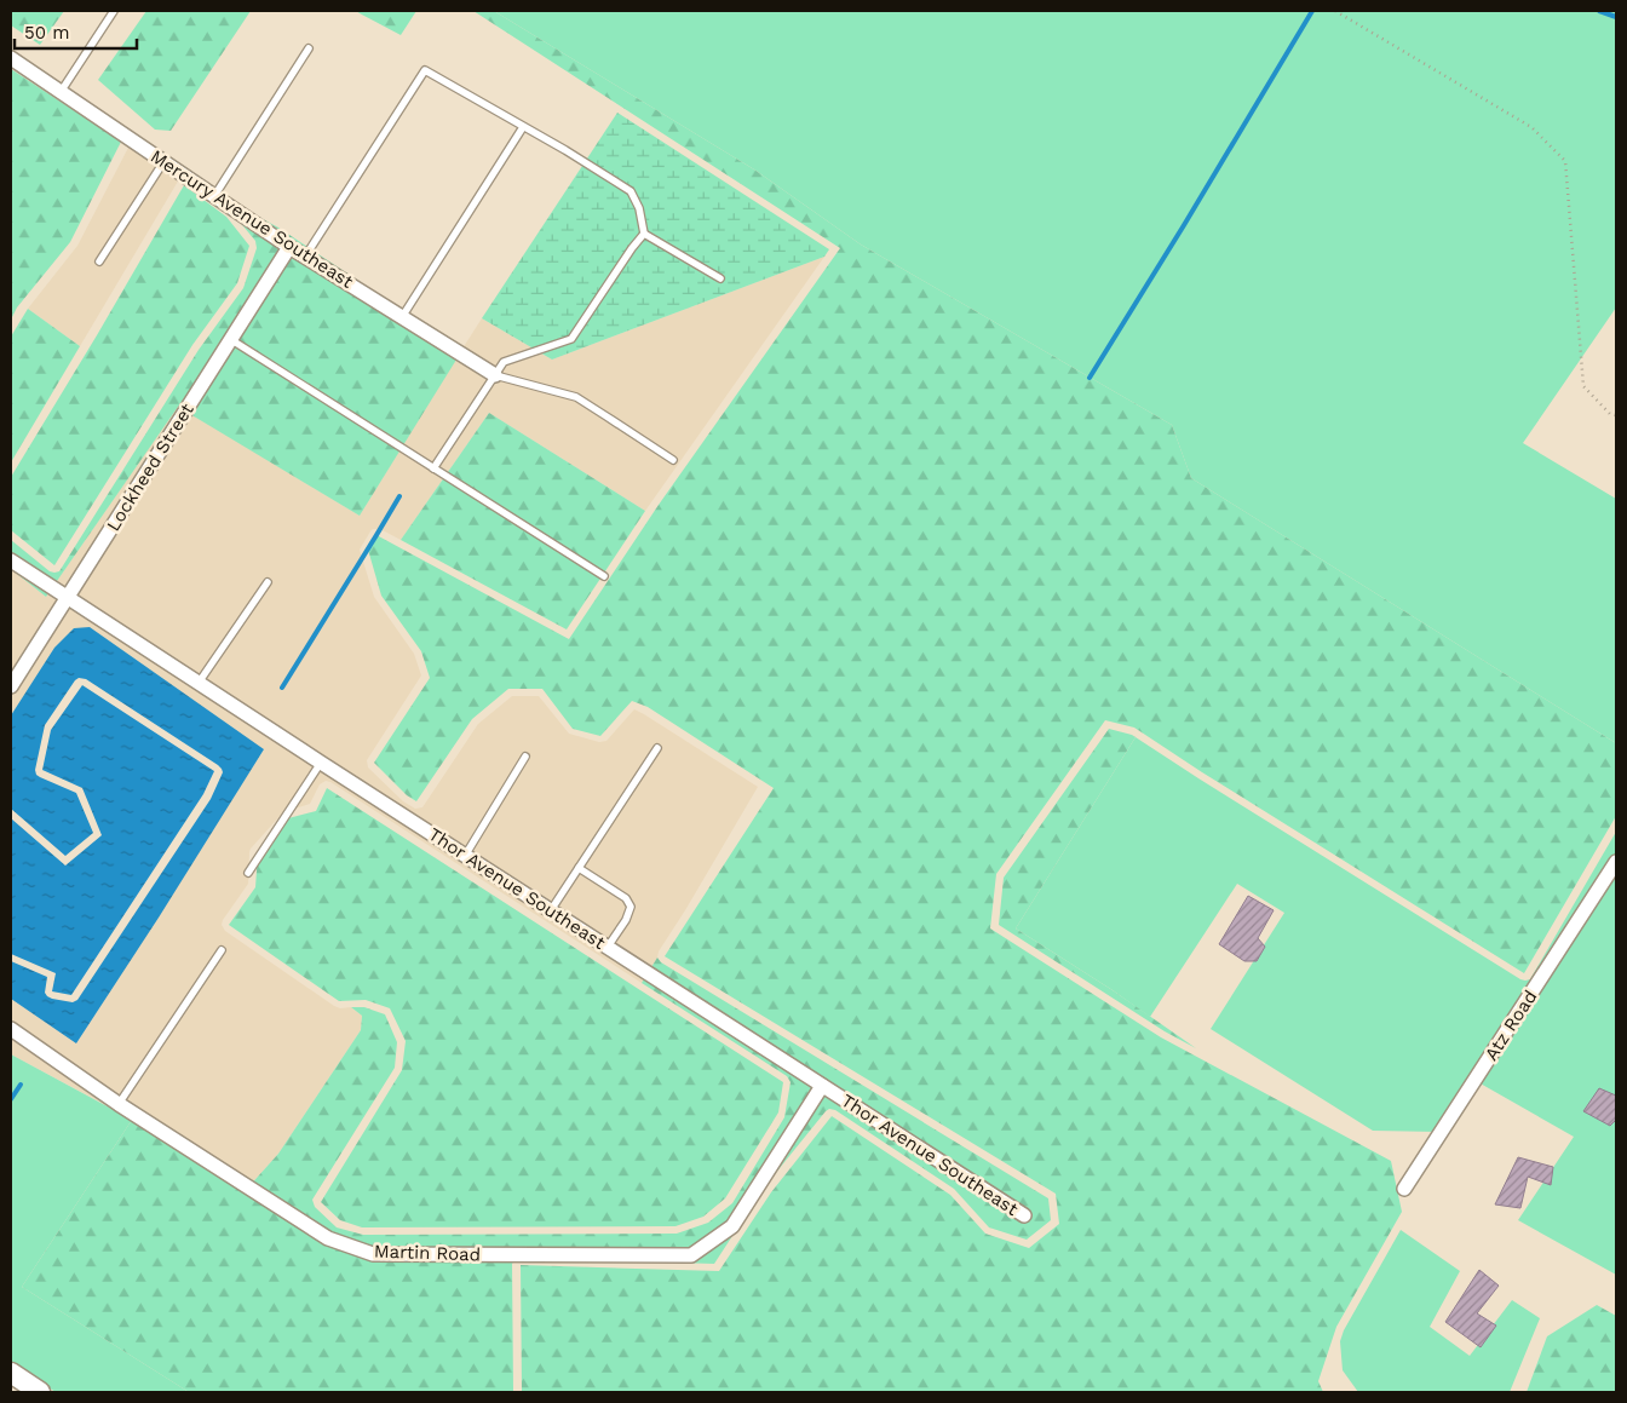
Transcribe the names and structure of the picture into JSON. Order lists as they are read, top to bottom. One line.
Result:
{"streets":{"street":["Mercury Avenue Southeast","Lockheed Street","Thor Avenue Southeast","Atz Road","Martin Road"]},"crossings":[["Mercury Avenue Southeast","Lockheed Street"],["Lockheed Street","Thor Avenue Southeast"],["Thor Avenue Southeast","Martin Road"]],"scale_bar":"50 m"}
